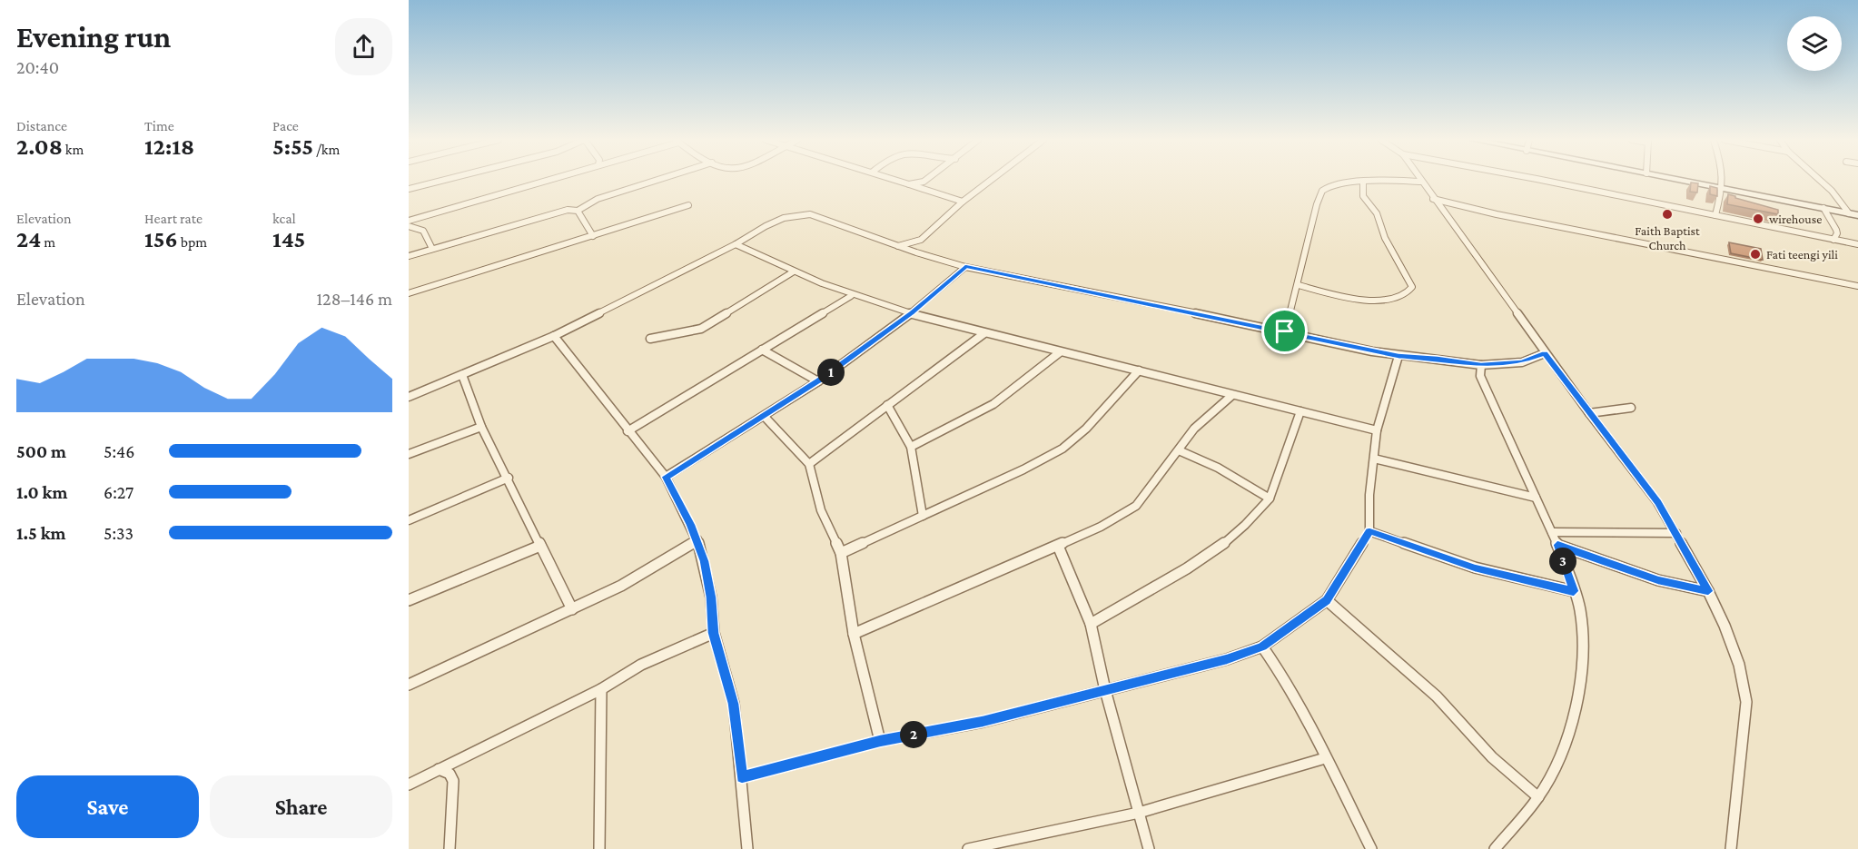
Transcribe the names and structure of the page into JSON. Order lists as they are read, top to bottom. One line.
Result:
{"places":["Faith Baptist Church","wirehouse","Fati teengi yili"],"page":{"heading":["Evening run","20:40"],"stats":[["Distance","2.08 km"],["Time","12:18"],["Pace","5:55 /km"],["Elevation","24 m"],["Heart rate","156 bpm"],["kcal","145"]],"chart":["Elevation","128–146 m"],"pins":["1","3","2"],"list":[{"name":"500 m","note":"5:46"},{"name":"1.0 km","note":"6:27"},{"name":"1.5 km","note":"5:33"}],"buttons":["Save","Share"]}}
